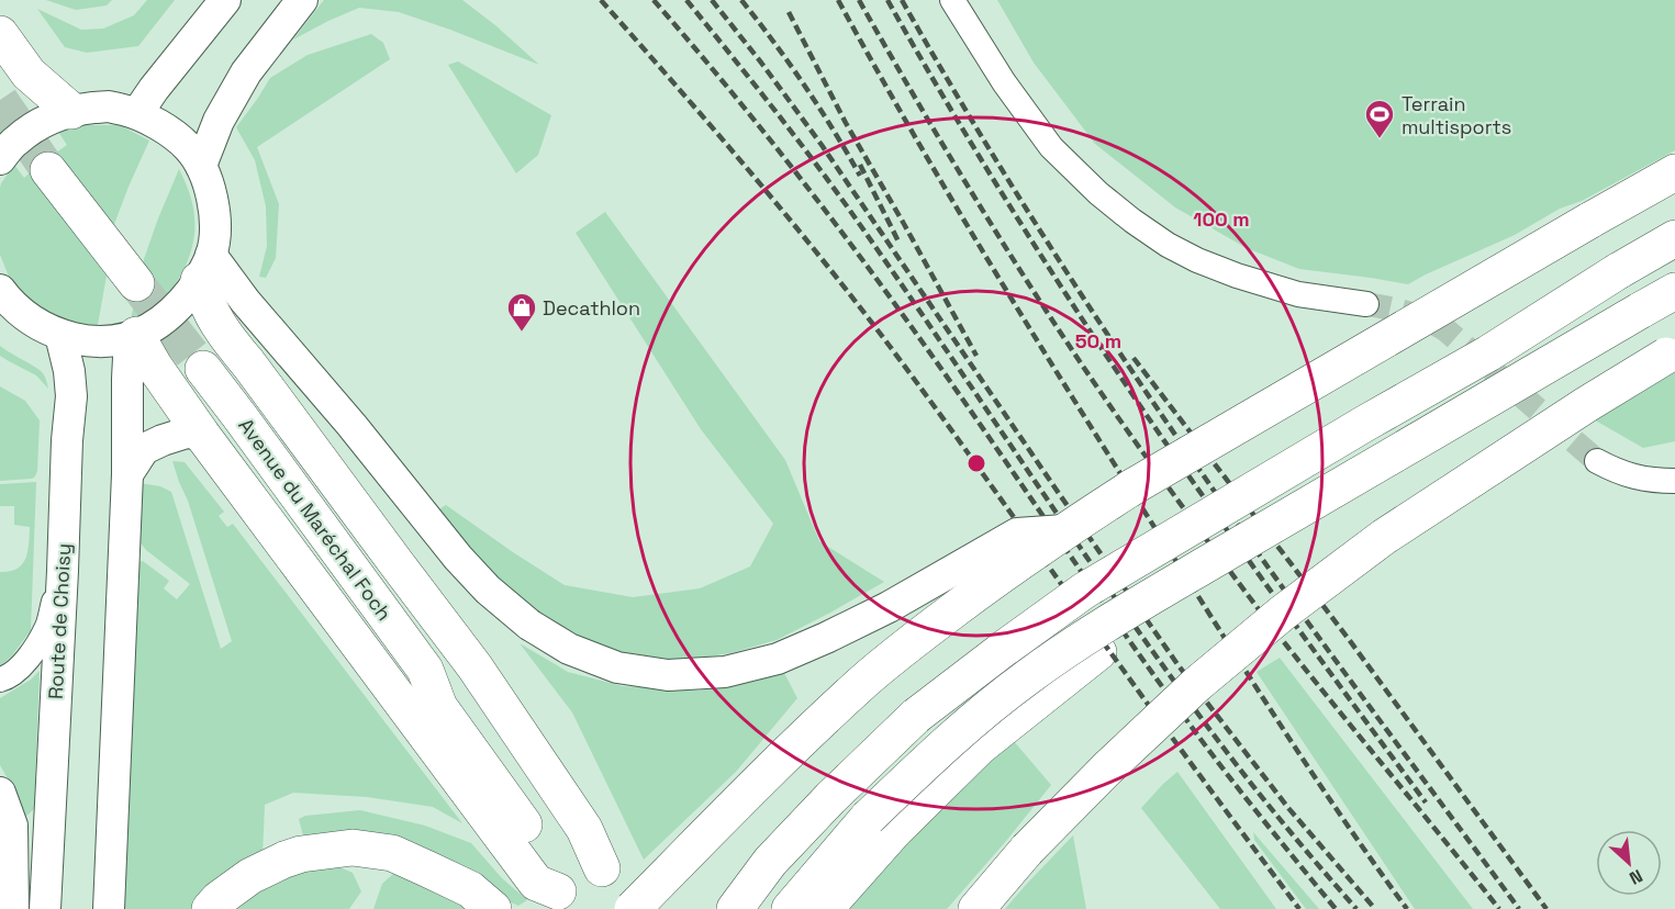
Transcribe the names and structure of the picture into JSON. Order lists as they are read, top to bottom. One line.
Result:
{"streets":{"highway":["Avenue du Maréchal Foch"],"main road":["Route de Choisy"]},"places":{"sports":["Terrain multisports"],"shop":["Decathlon"]},"north":"bottom right","rings":["100 m","50 m"]}
